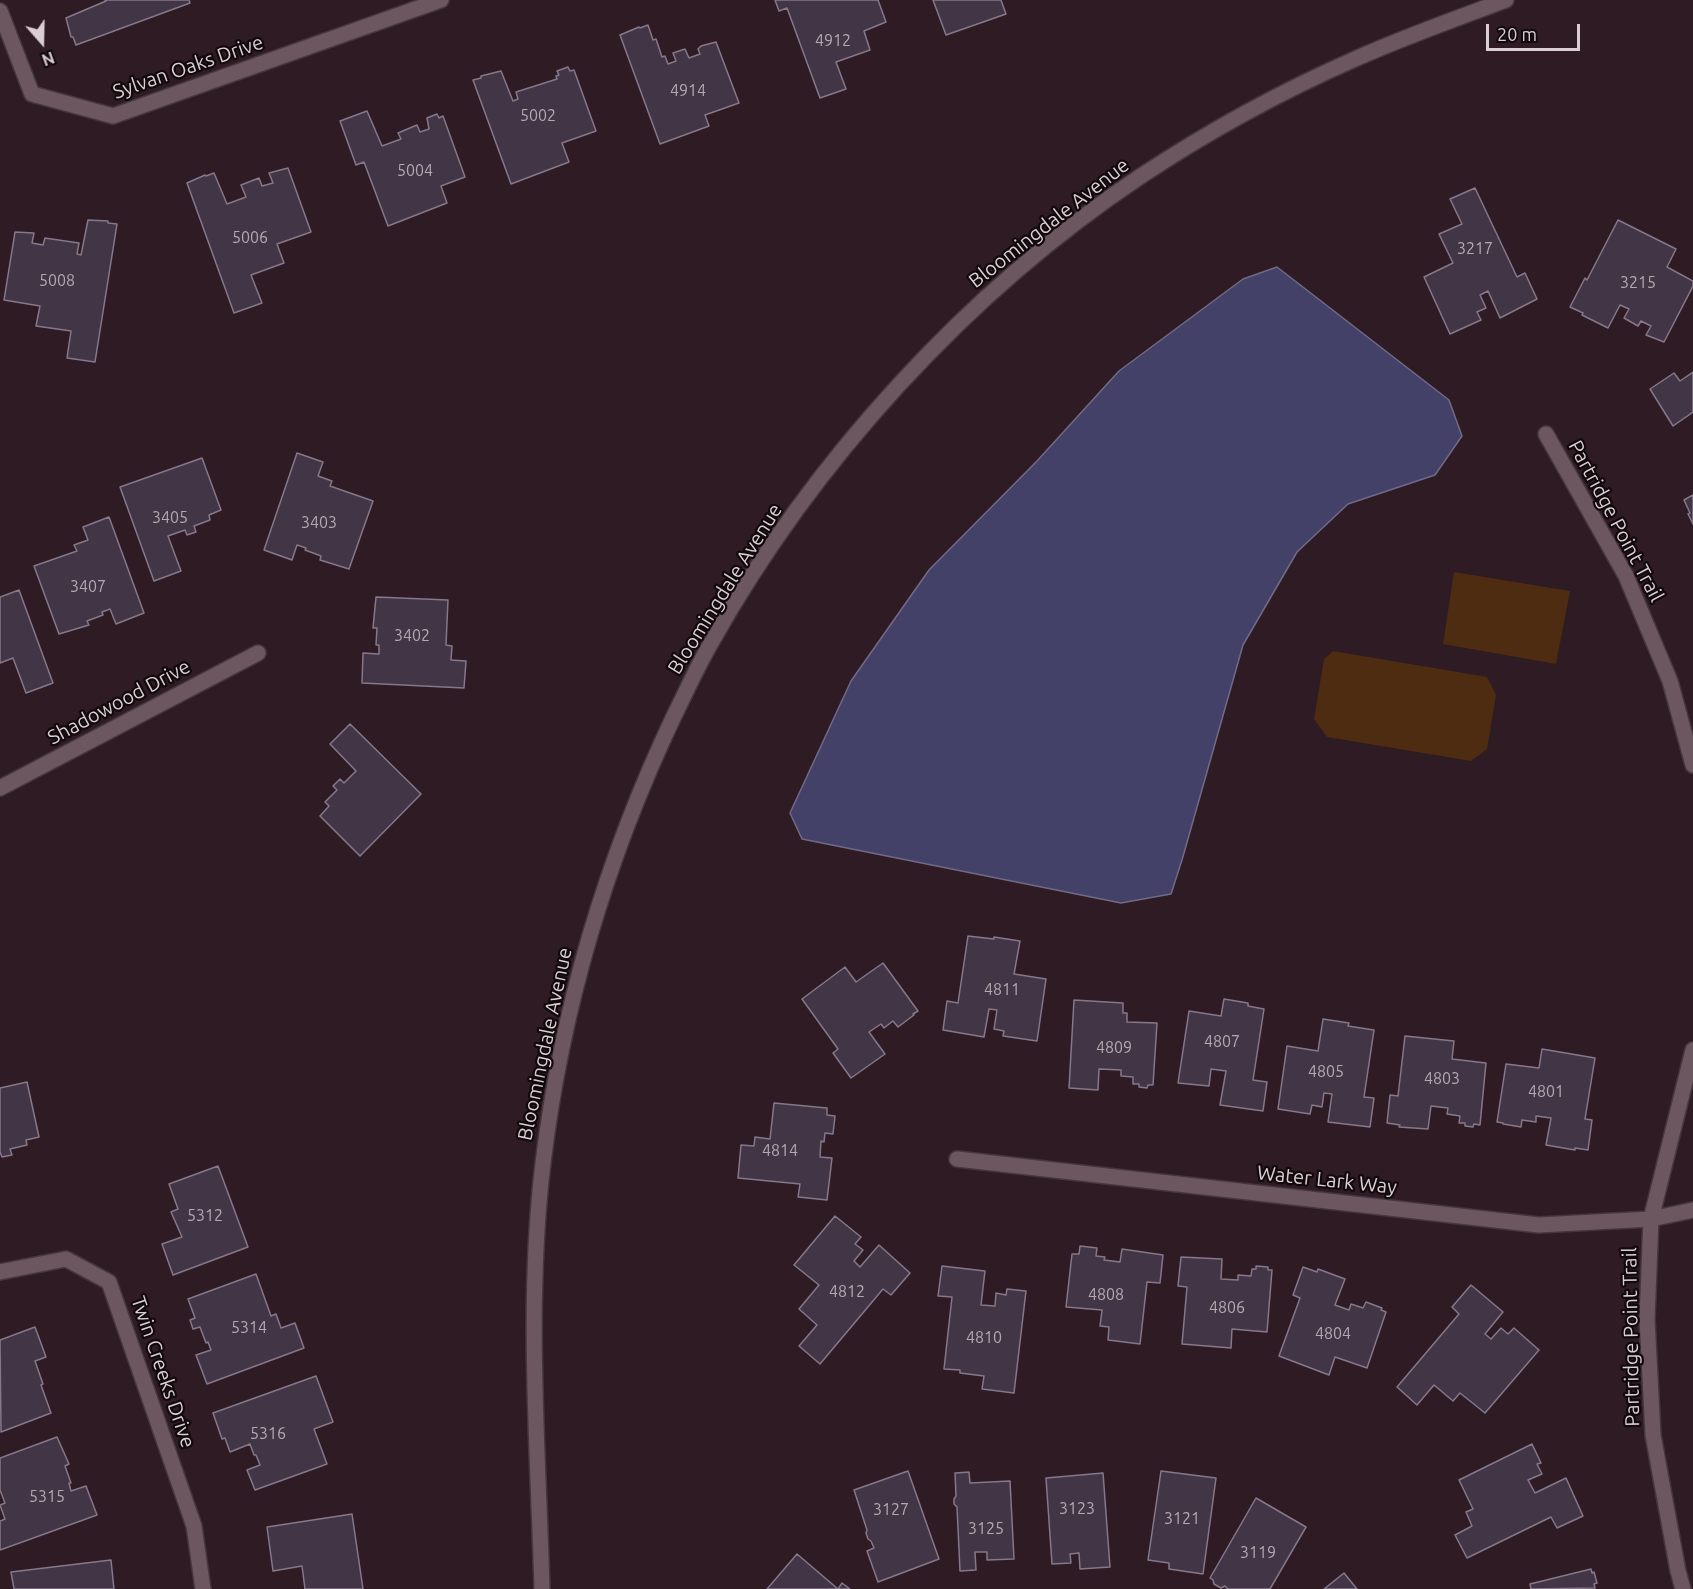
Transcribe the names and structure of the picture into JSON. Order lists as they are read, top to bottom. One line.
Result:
{"streets":{"street":["Sylvan Oaks Drive","Bloomingdale Avenue","Partridge Point Trail","Shadowood Drive","Water Lark Way","Twin Creeks Drive"]},"crossings":[["Partridge Point Trail","Water Lark Way"]],"house_numbers":["4912","4914","5002","5004","5006","3217","5008","3215","3405","3403","3407","3402","4811","4807","4809","4805","4803","4801","4814","5312","4812","4808","4806","5314","4804","4810","5316","5315","3123","3127","3121","3125","3119"],"scale_bar":"20 m","north":"bottom"}
